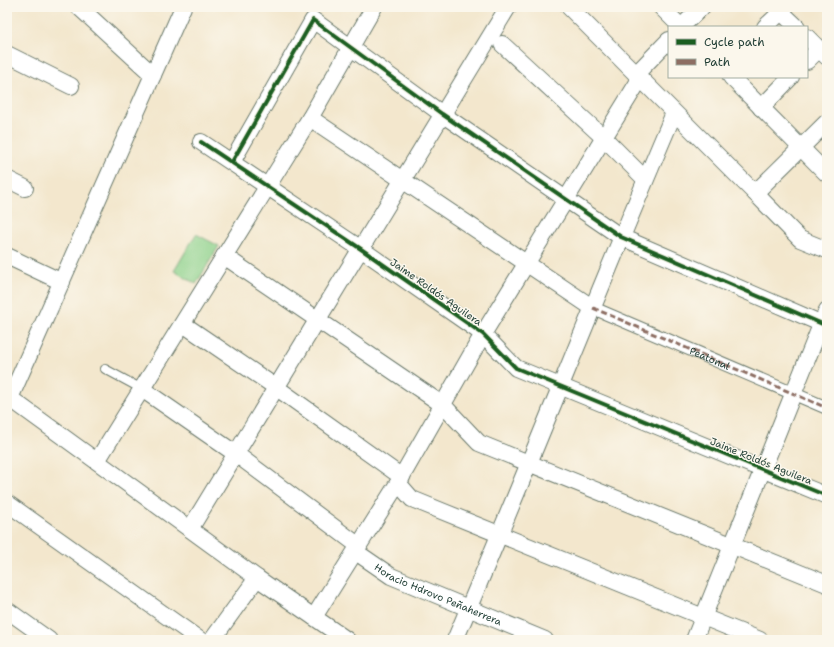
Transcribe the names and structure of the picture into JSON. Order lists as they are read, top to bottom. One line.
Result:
{"streets":{"street":["Jaime Roldós Aguilera","Peatonal","Horacio Hdrovo Peñaherrera"]},"legend":["Cycle path","Path"]}
